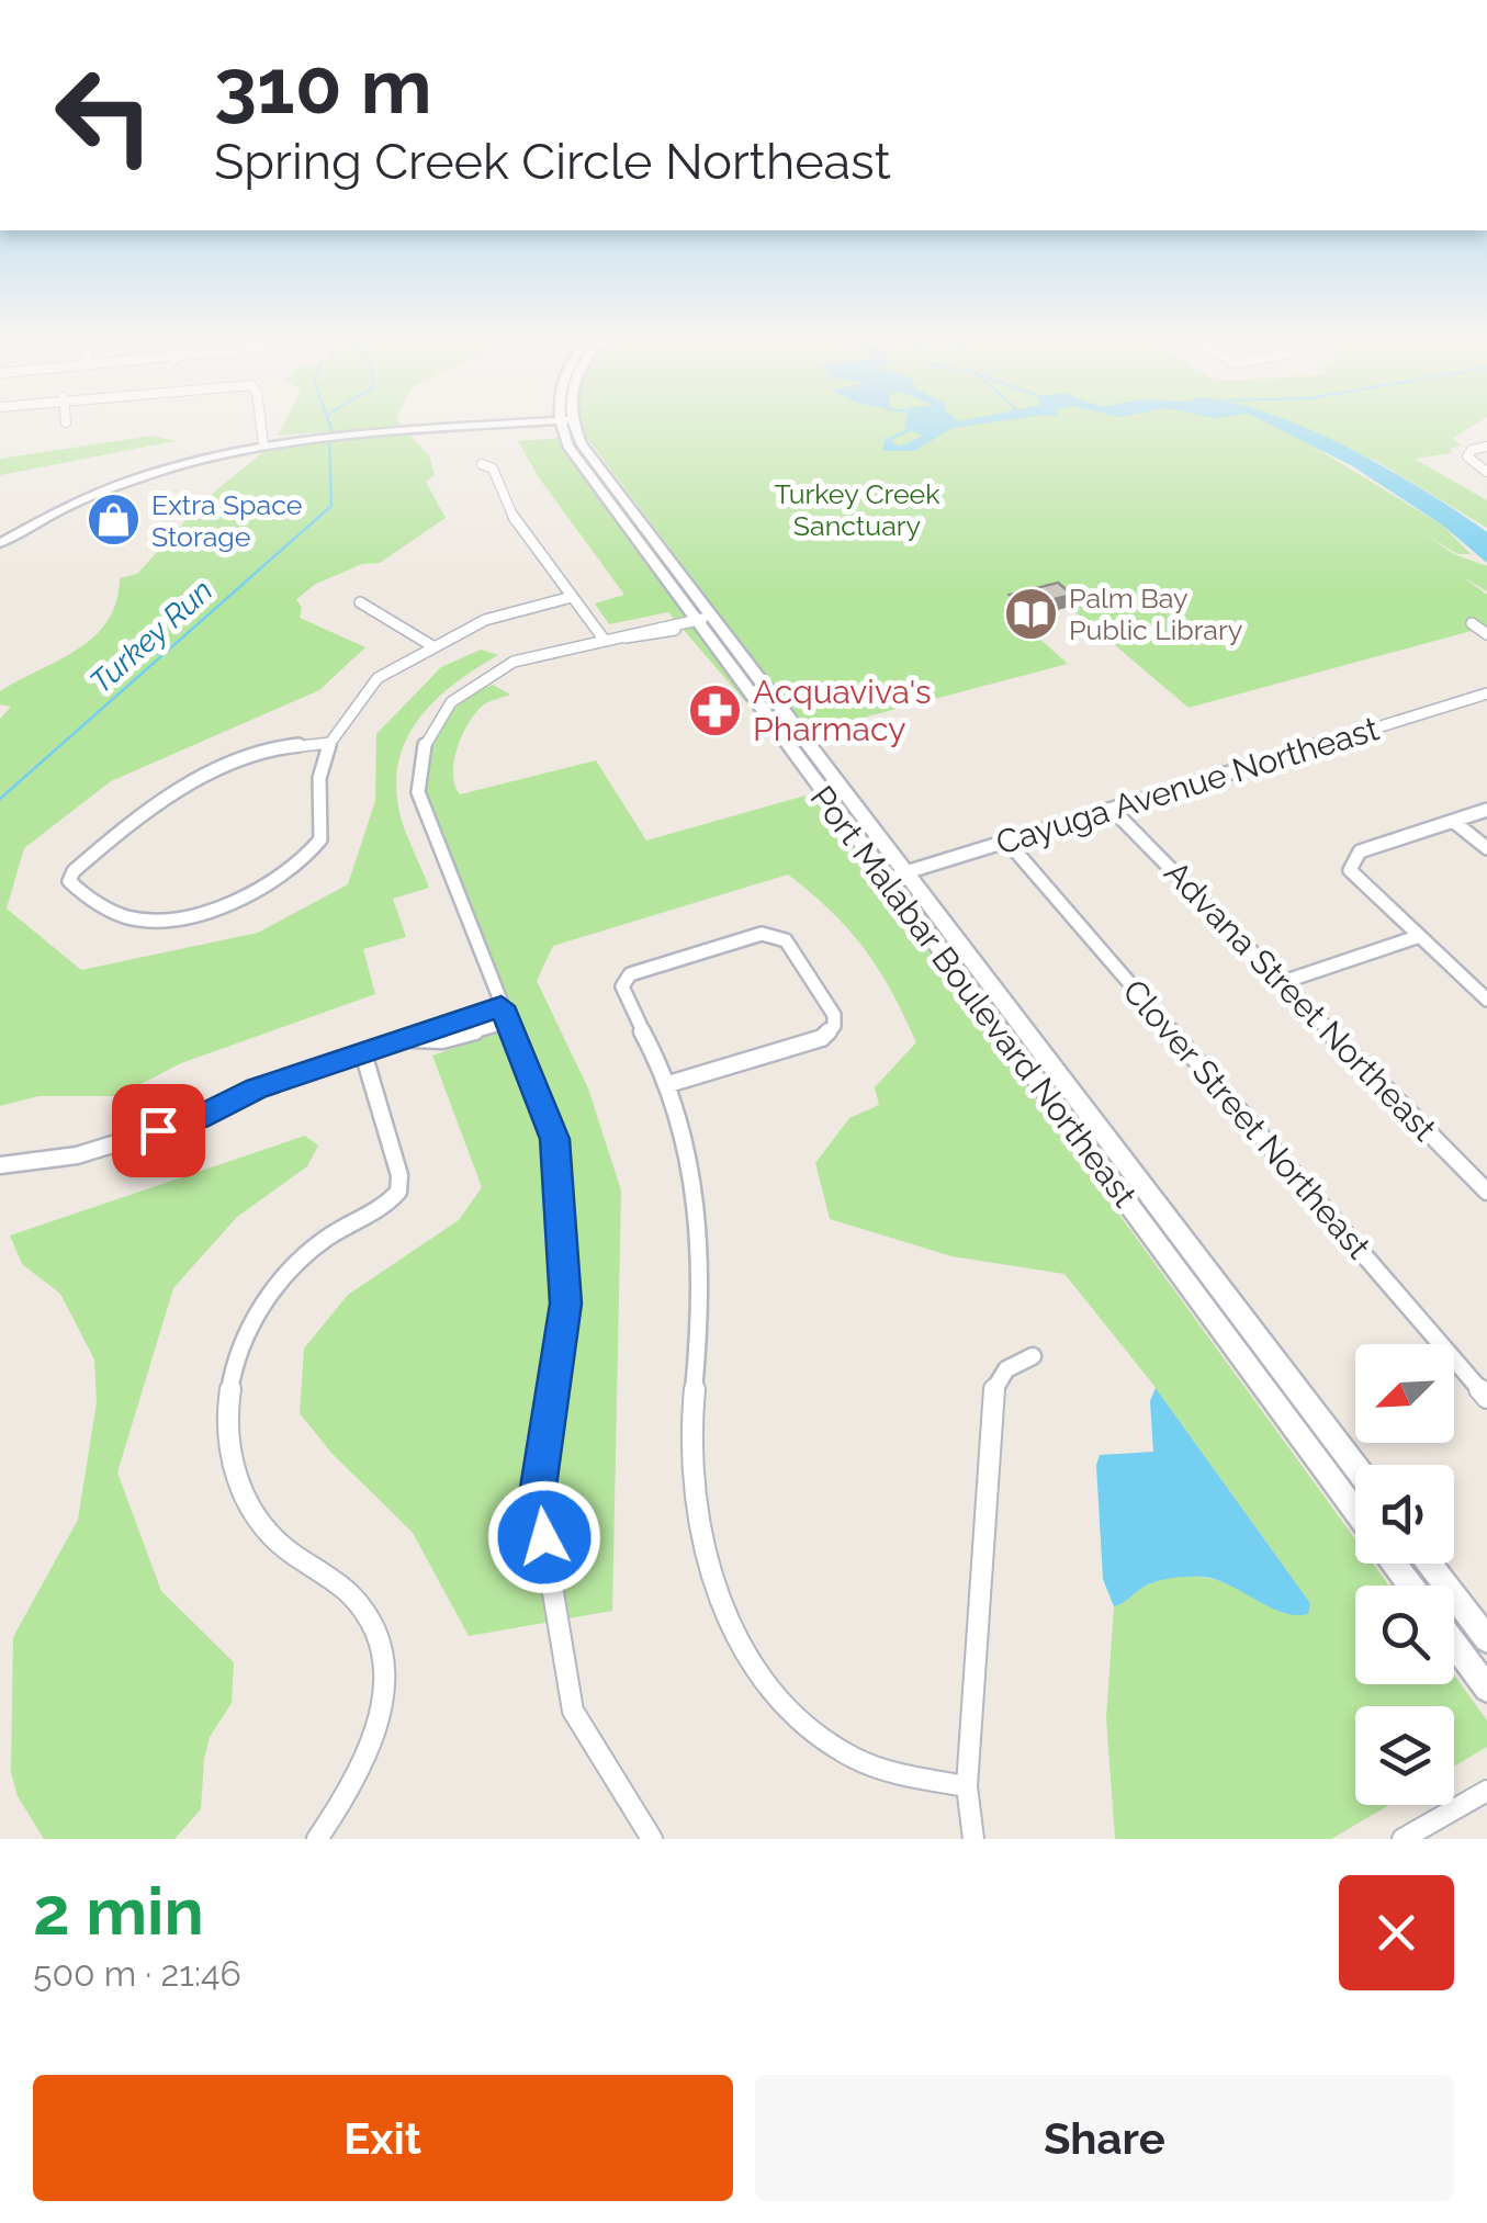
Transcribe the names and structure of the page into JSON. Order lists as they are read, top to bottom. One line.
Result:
{"streets":{"street":["Cayuga Avenue Northeast","Port Malabar Boulevard Northeast","Advana Street Northeast","Clover Street Northeast"]},"crossings":[["Cayuga Avenue Northeast","Port Malabar Boulevard Northeast"],["Cayuga Avenue Northeast","Advana Street Northeast"],["Cayuga Avenue Northeast","Clover Street Northeast"]],"water":["Turkey Run"],"parks":["Turkey Creek Sanctuary"],"places":{"shop":["Extra Space Storage"],"library":["Palm Bay Public Library"],"pharmacy":["Acquaviva's Pharmacy"]},"north":"bottom left","page":{"turn":["310 m","Spring Creek Circle Northeast"],"heading":["2 min","500 m · 21:46"],"buttons":["Exit","Share"]}}
